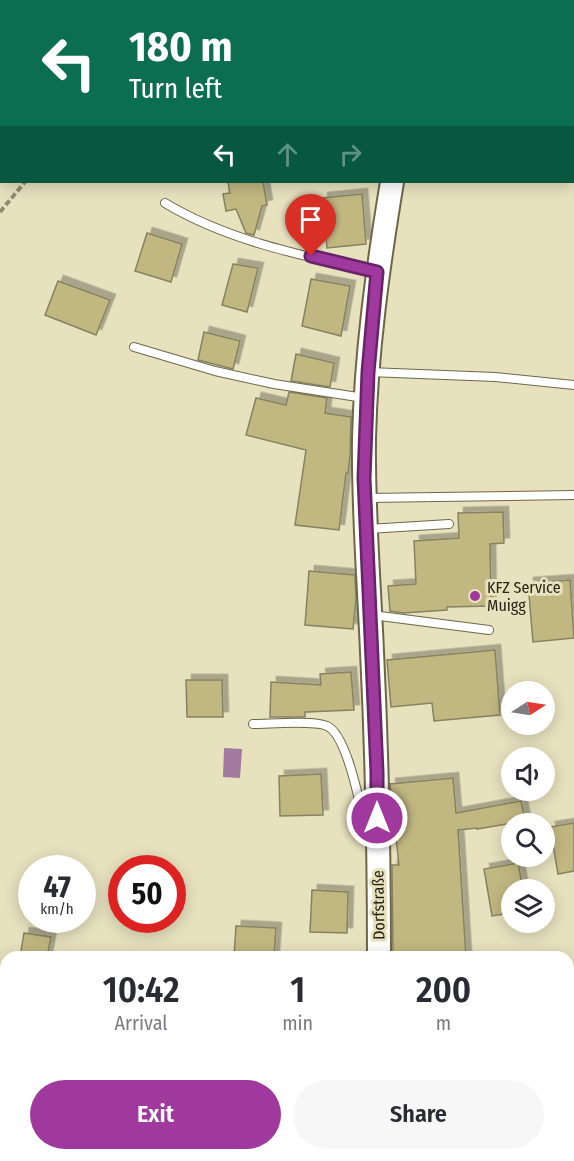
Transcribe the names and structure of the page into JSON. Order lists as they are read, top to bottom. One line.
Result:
{"streets":{"main road":["Dorfstraße"]},"places":["KFZ Service Muigg"],"north":"right","page":{"turn":["180 m","Turn left"],"speed":"47 km/h","limit":"50","eta":["10:42","Arrival","1","min","200","m"],"buttons":["Exit","Share"]}}
